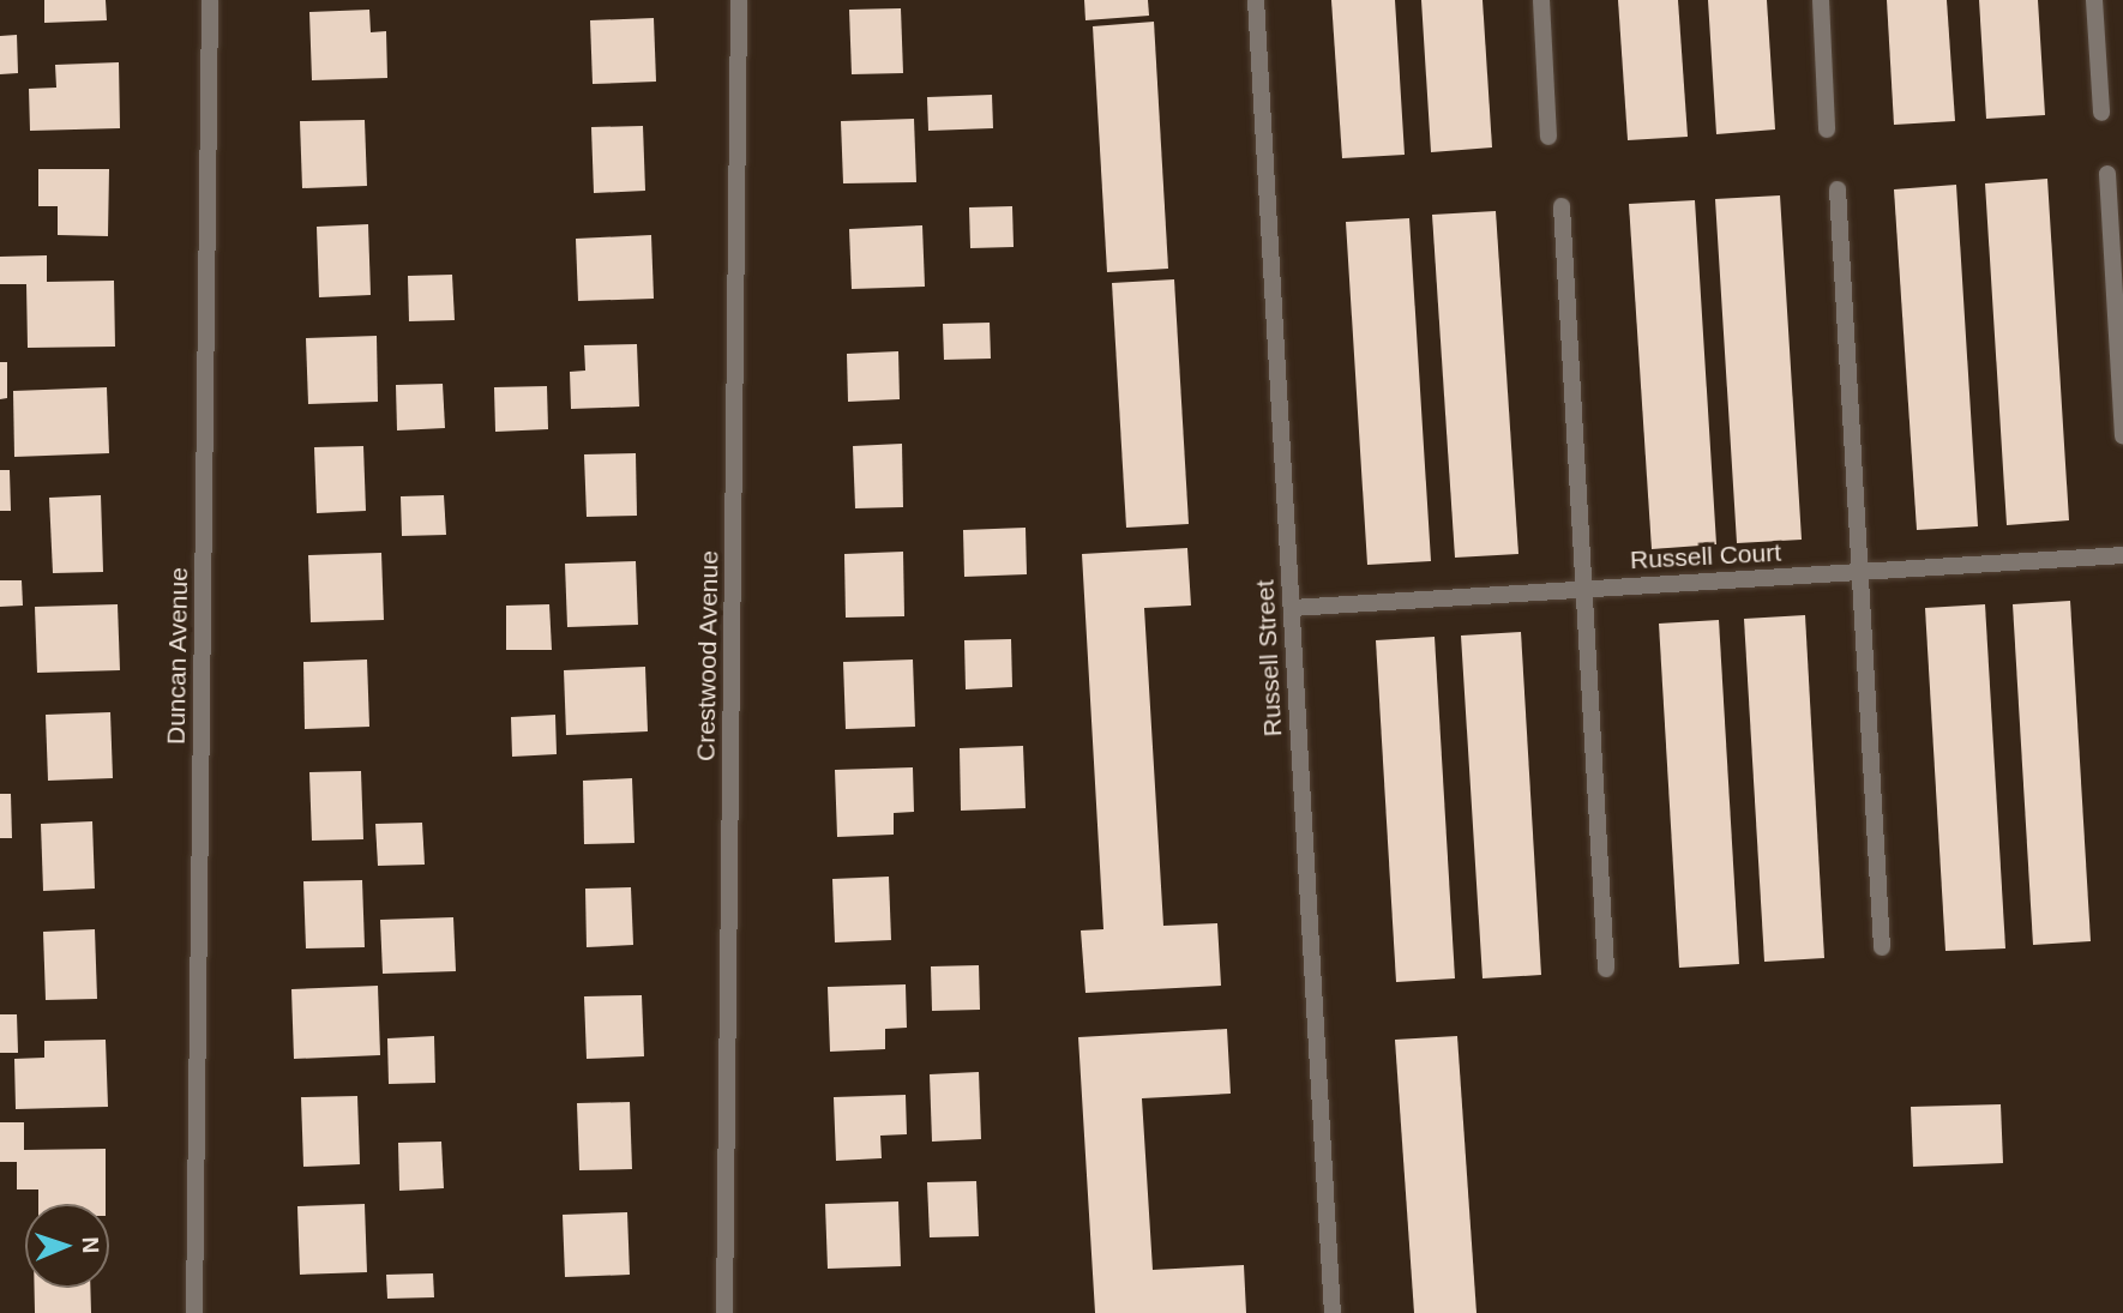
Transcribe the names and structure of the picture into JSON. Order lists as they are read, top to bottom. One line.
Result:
{"streets":{"street":["Russell Court","Duncan Avenue","Crestwood Avenue","Russell Street"]},"crossings":[["Russell Court","Russell Street"]],"north":"right"}
